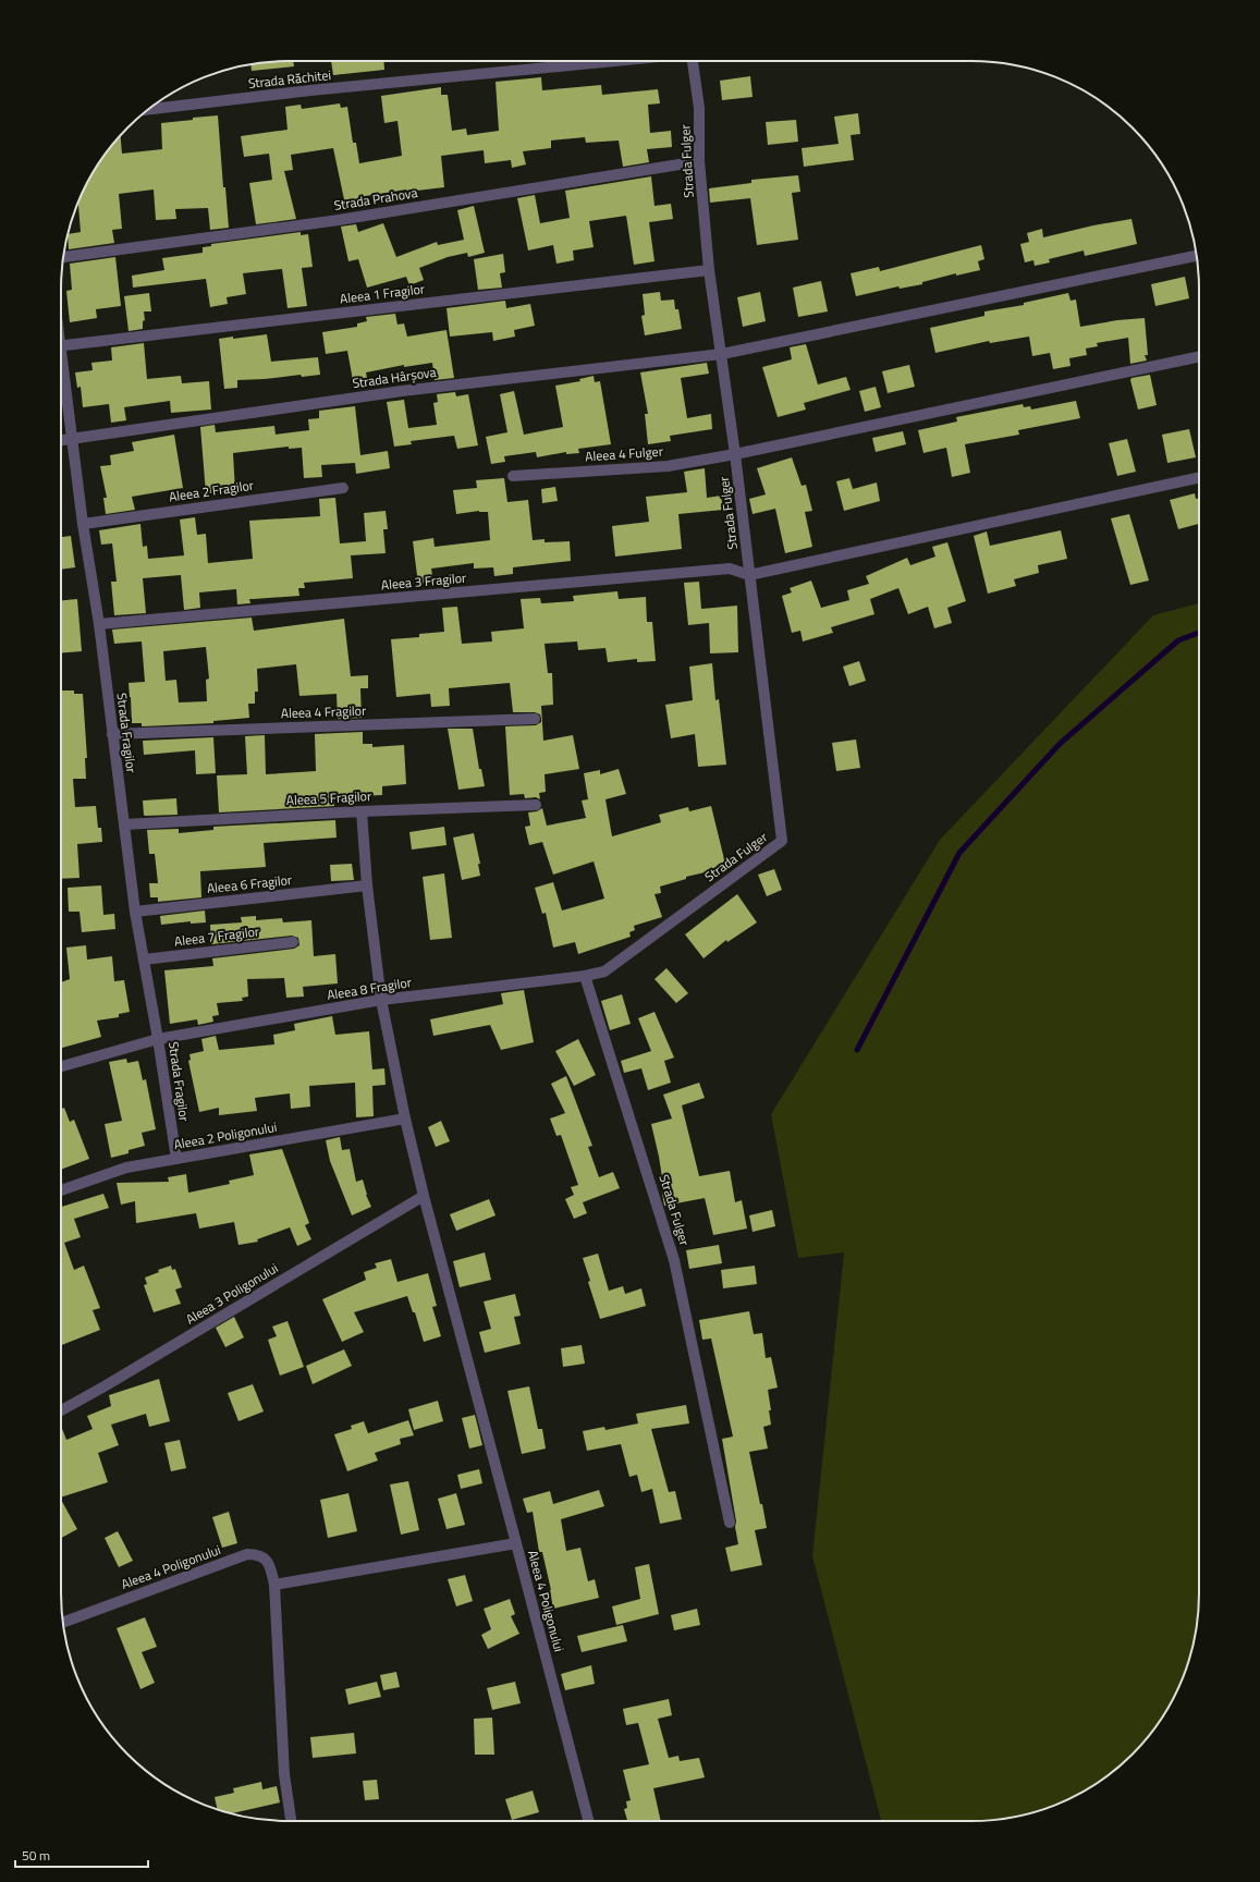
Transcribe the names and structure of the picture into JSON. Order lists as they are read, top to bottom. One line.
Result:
{"streets":{"street":["Strada Răchitei","Strada Fulger","Strada Prahova","Aleea 1 Fragilor","Strada Hârșova","Aleea 4 Fulger","Aleea 2 Fragilor","Aleea 3 Fragilor","Aleea 4 Fragilor","Strada Fragilor","Aleea 5 Fragilor","Aleea 6 Fragilor","Aleea 7 Fragilor","Aleea 8 Fragilor","Aleea 2 Poligonului","Aleea 3 Poligonului","Aleea 4 Poligonului"]},"crossings":[["Strada Fulger","Strada Prahova"],["Strada Fulger","Aleea 1 Fragilor"],["Strada Fulger","Strada Hârșova"],["Strada Fulger","Aleea 4 Fulger"],["Strada Fulger","Aleea 3 Fragilor"],["Strada Fulger","Aleea 8 Fragilor"],["Strada Hârșova","Strada Fragilor"],["Aleea 2 Fragilor","Strada Fragilor"],["Aleea 3 Fragilor","Strada Fragilor"],["Aleea 4 Fragilor","Strada Fragilor"],["Strada Fragilor","Aleea 5 Fragilor"],["Strada Fragilor","Aleea 6 Fragilor"],["Strada Fragilor","Aleea 7 Fragilor"],["Strada Fragilor","Aleea 8 Fragilor"],["Strada Fragilor","Aleea 2 Poligonului"]],"scale_bar":"50 m"}
